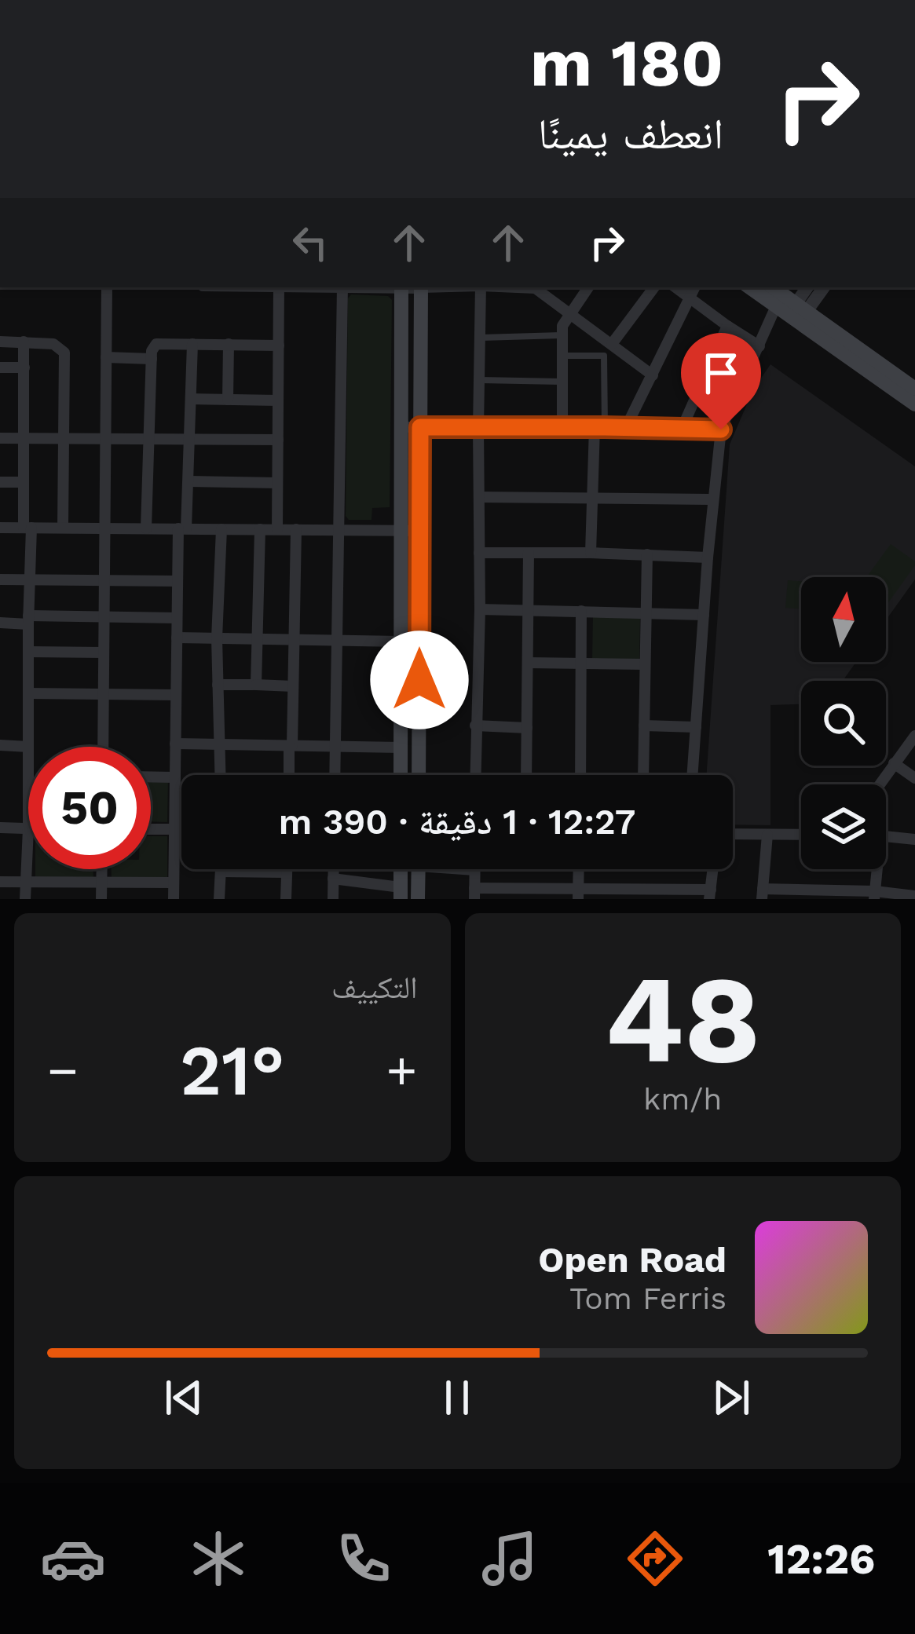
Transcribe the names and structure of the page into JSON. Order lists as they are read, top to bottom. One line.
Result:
{"north":"top","page":{"turn":["180 m","انعطف يمينًا"],"limit":"50","trip":"12:27 · 1 دقيقة · 390 m","tile":[["48","km/h"],"التكييف"],"heat":["−","21°","+"],"song":["Open Road","Tom Ferris"],"tabs":"12:26"}}
